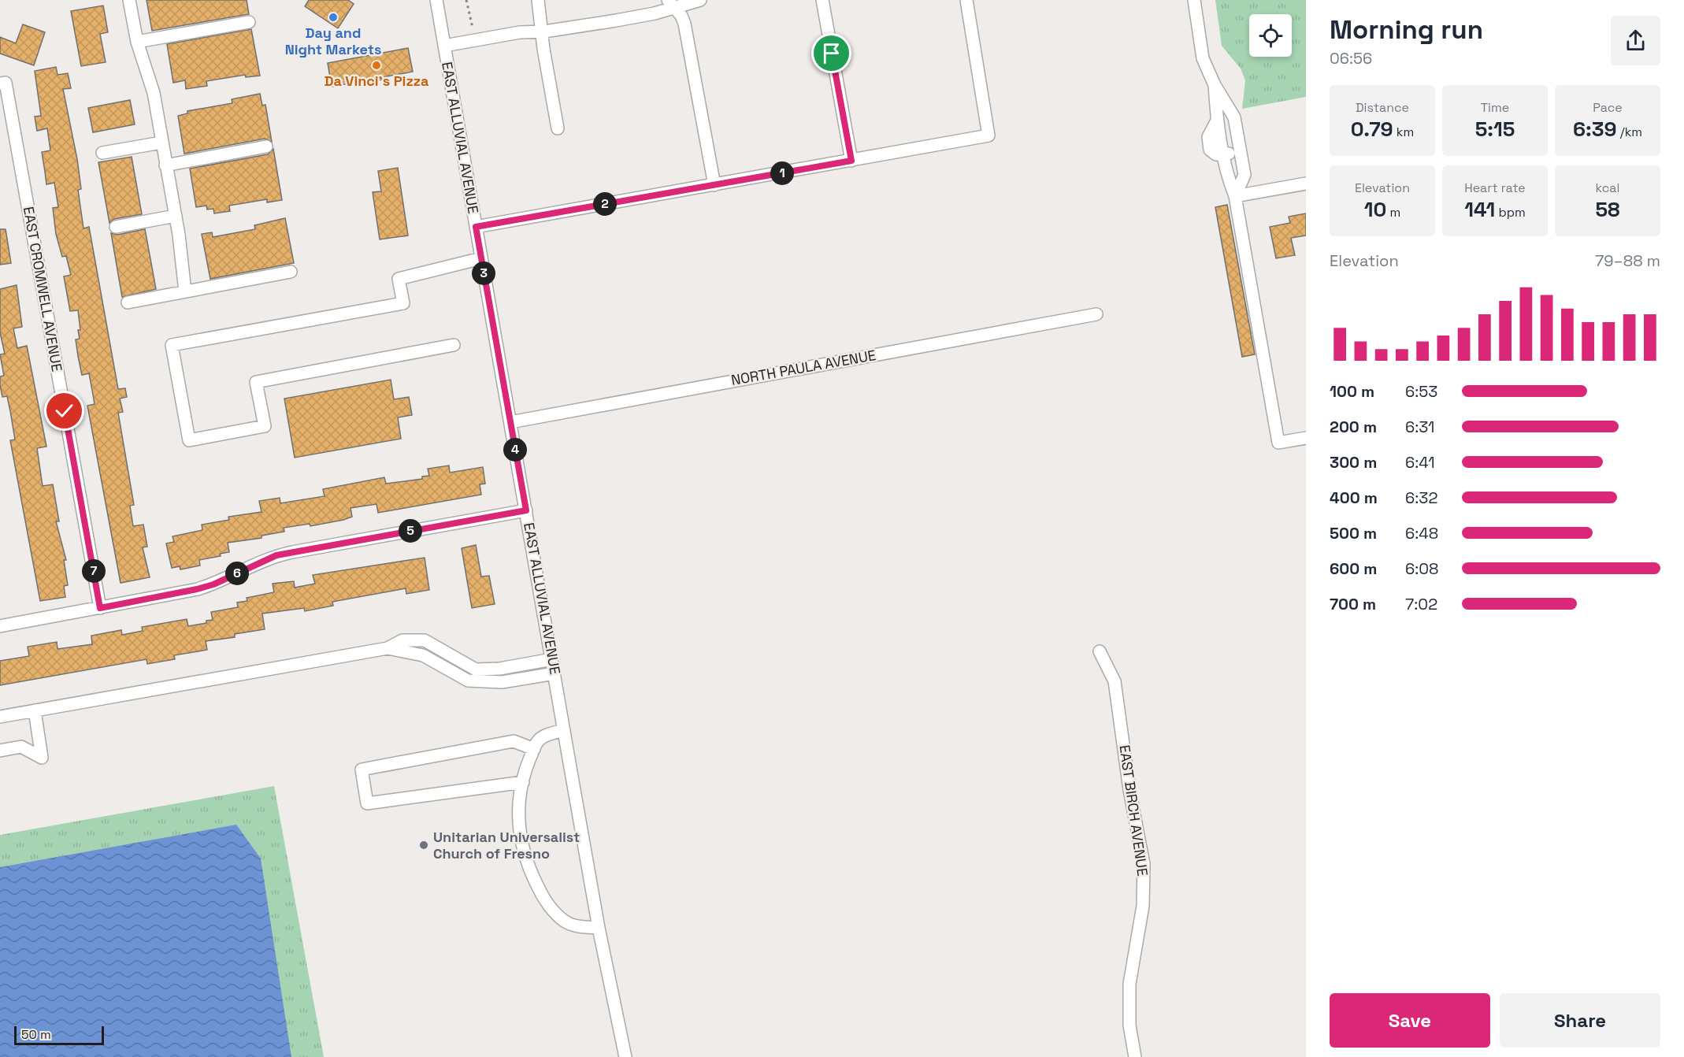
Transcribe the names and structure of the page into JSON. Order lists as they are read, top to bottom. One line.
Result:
{"streets":{"street":["EAST ALLUVIAL AVENUE","EAST CROMWELL AVENUE","NORTH PAULA AVENUE","EAST BIRCH AVENUE"]},"crossings":[["EAST ALLUVIAL AVENUE","NORTH PAULA AVENUE"]],"places":["Day and Night Markets","Da Vinci's Pizza","Unitarian Universalist Church of Fresno"],"scale_bar":"50 m","page":{"heading":["Morning run","06:56"],"stats":[["Distance","0.79 km"],["Time","5:15"],["Pace","6:39 /km"],["Elevation","10 m"],["Heart rate","141 bpm"],["kcal","58"]],"pins":["1","2","3","4","5","7","6"],"chart":["Elevation","79–88 m"],"list":[{"name":"100 m","note":"6:53"},{"name":"200 m","note":"6:31"},{"name":"300 m","note":"6:41"},{"name":"400 m","note":"6:32"},{"name":"500 m","note":"6:48"},{"name":"600 m","note":"6:08"},{"name":"700 m","note":"7:02"}],"buttons":["Save","Share"],"scale":"50 m"}}
